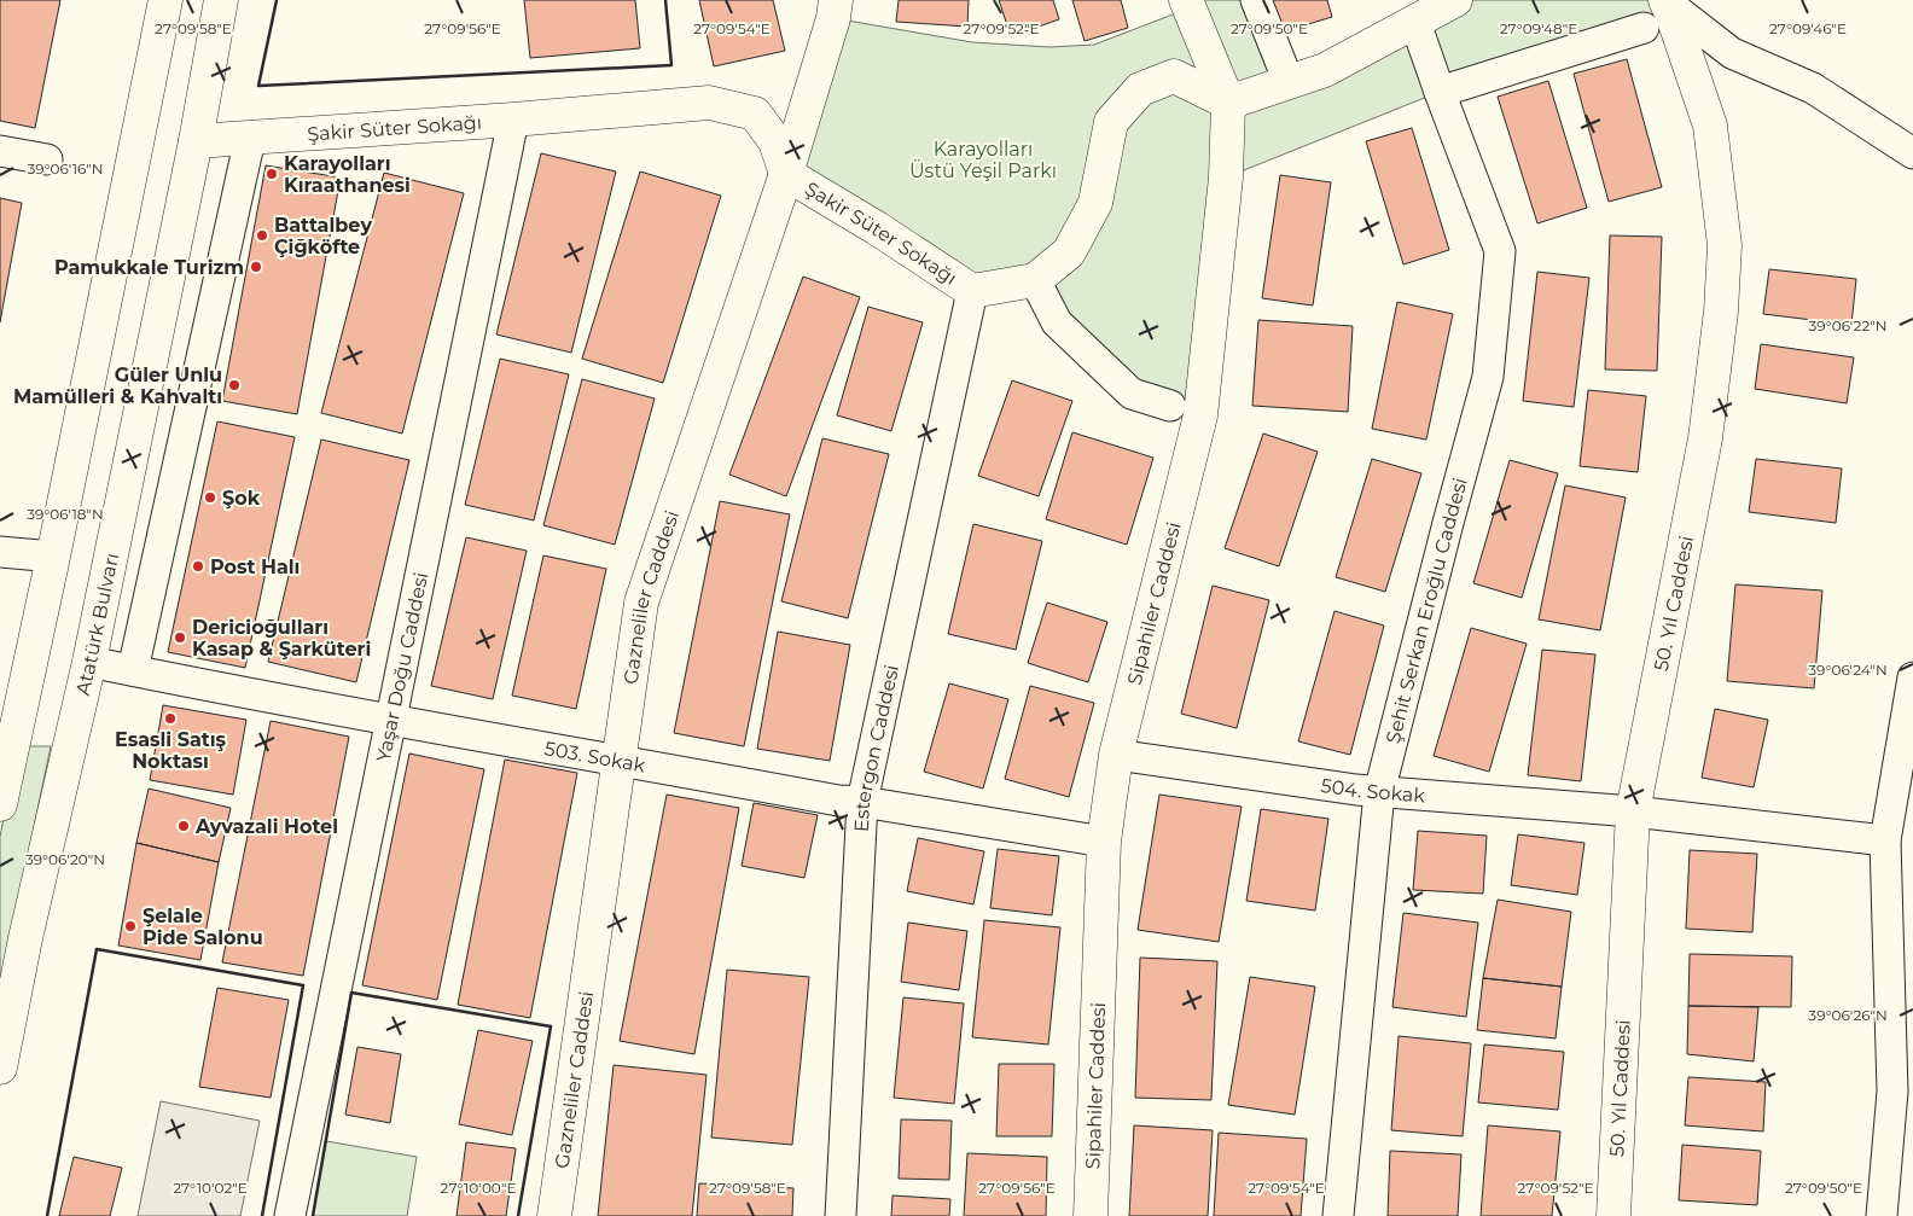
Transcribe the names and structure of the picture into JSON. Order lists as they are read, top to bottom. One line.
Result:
{"streets":{"main road":["Şakir Süter Sokağı","Gazneliler Caddesi","Sipahiler Caddesi","50. Yıl Caddesi","Atatürk Bulvarı"],"street":["Şehit Serkan Eroğlu Caddesi","Yaşar Doğu Caddesi","Estergon Caddesi","503. Sokak","504. Sokak"]},"crossings":[["Şakir Süter Sokağı","Gazneliler Caddesi"],["Şakir Süter Sokağı","Atatürk Bulvarı"],["Şakir Süter Sokağı","Yaşar Doğu Caddesi"],["Şakir Süter Sokağı","Estergon Caddesi"],["Gazneliler Caddesi","503. Sokak"],["Sipahiler Caddesi","503. Sokak"],["Sipahiler Caddesi","504. Sokak"],["50. Yıl Caddesi","504. Sokak"],["Şehit Serkan Eroğlu Caddesi","504. Sokak"],["Atatürk Bulvarı","503. Sokak"],["Yaşar Doğu Caddesi","503. Sokak"],["Estergon Caddesi","503. Sokak"]],"parks":["Karayolları Üstü Yeşil Parkı"],"places":["Karayolları Kıraathanesi","Battalbey Çiğköfte","Pamukkale Turizm","Güler Unlu Mamülleri & Kahvaltı","Şok","Post Halı","Dericioğulları Kasap & Şarküteri","Esasli Satış Noktası","Ayvazali Hotel","Şelale Pide Salonu"],"coordinates":["27°09'58\"E","27°09'56\"E","27°09'54\"E","27°09'52\"E","27°09'50\"E","27°09'48\"E","27°09'46\"E","39°06'16\"N","39°06'22\"N","39°06'18\"N","39°06'24\"N","39°06'20\"N","39°06'26\"N","27°10'02\"E","27°10'00\"E"]}
